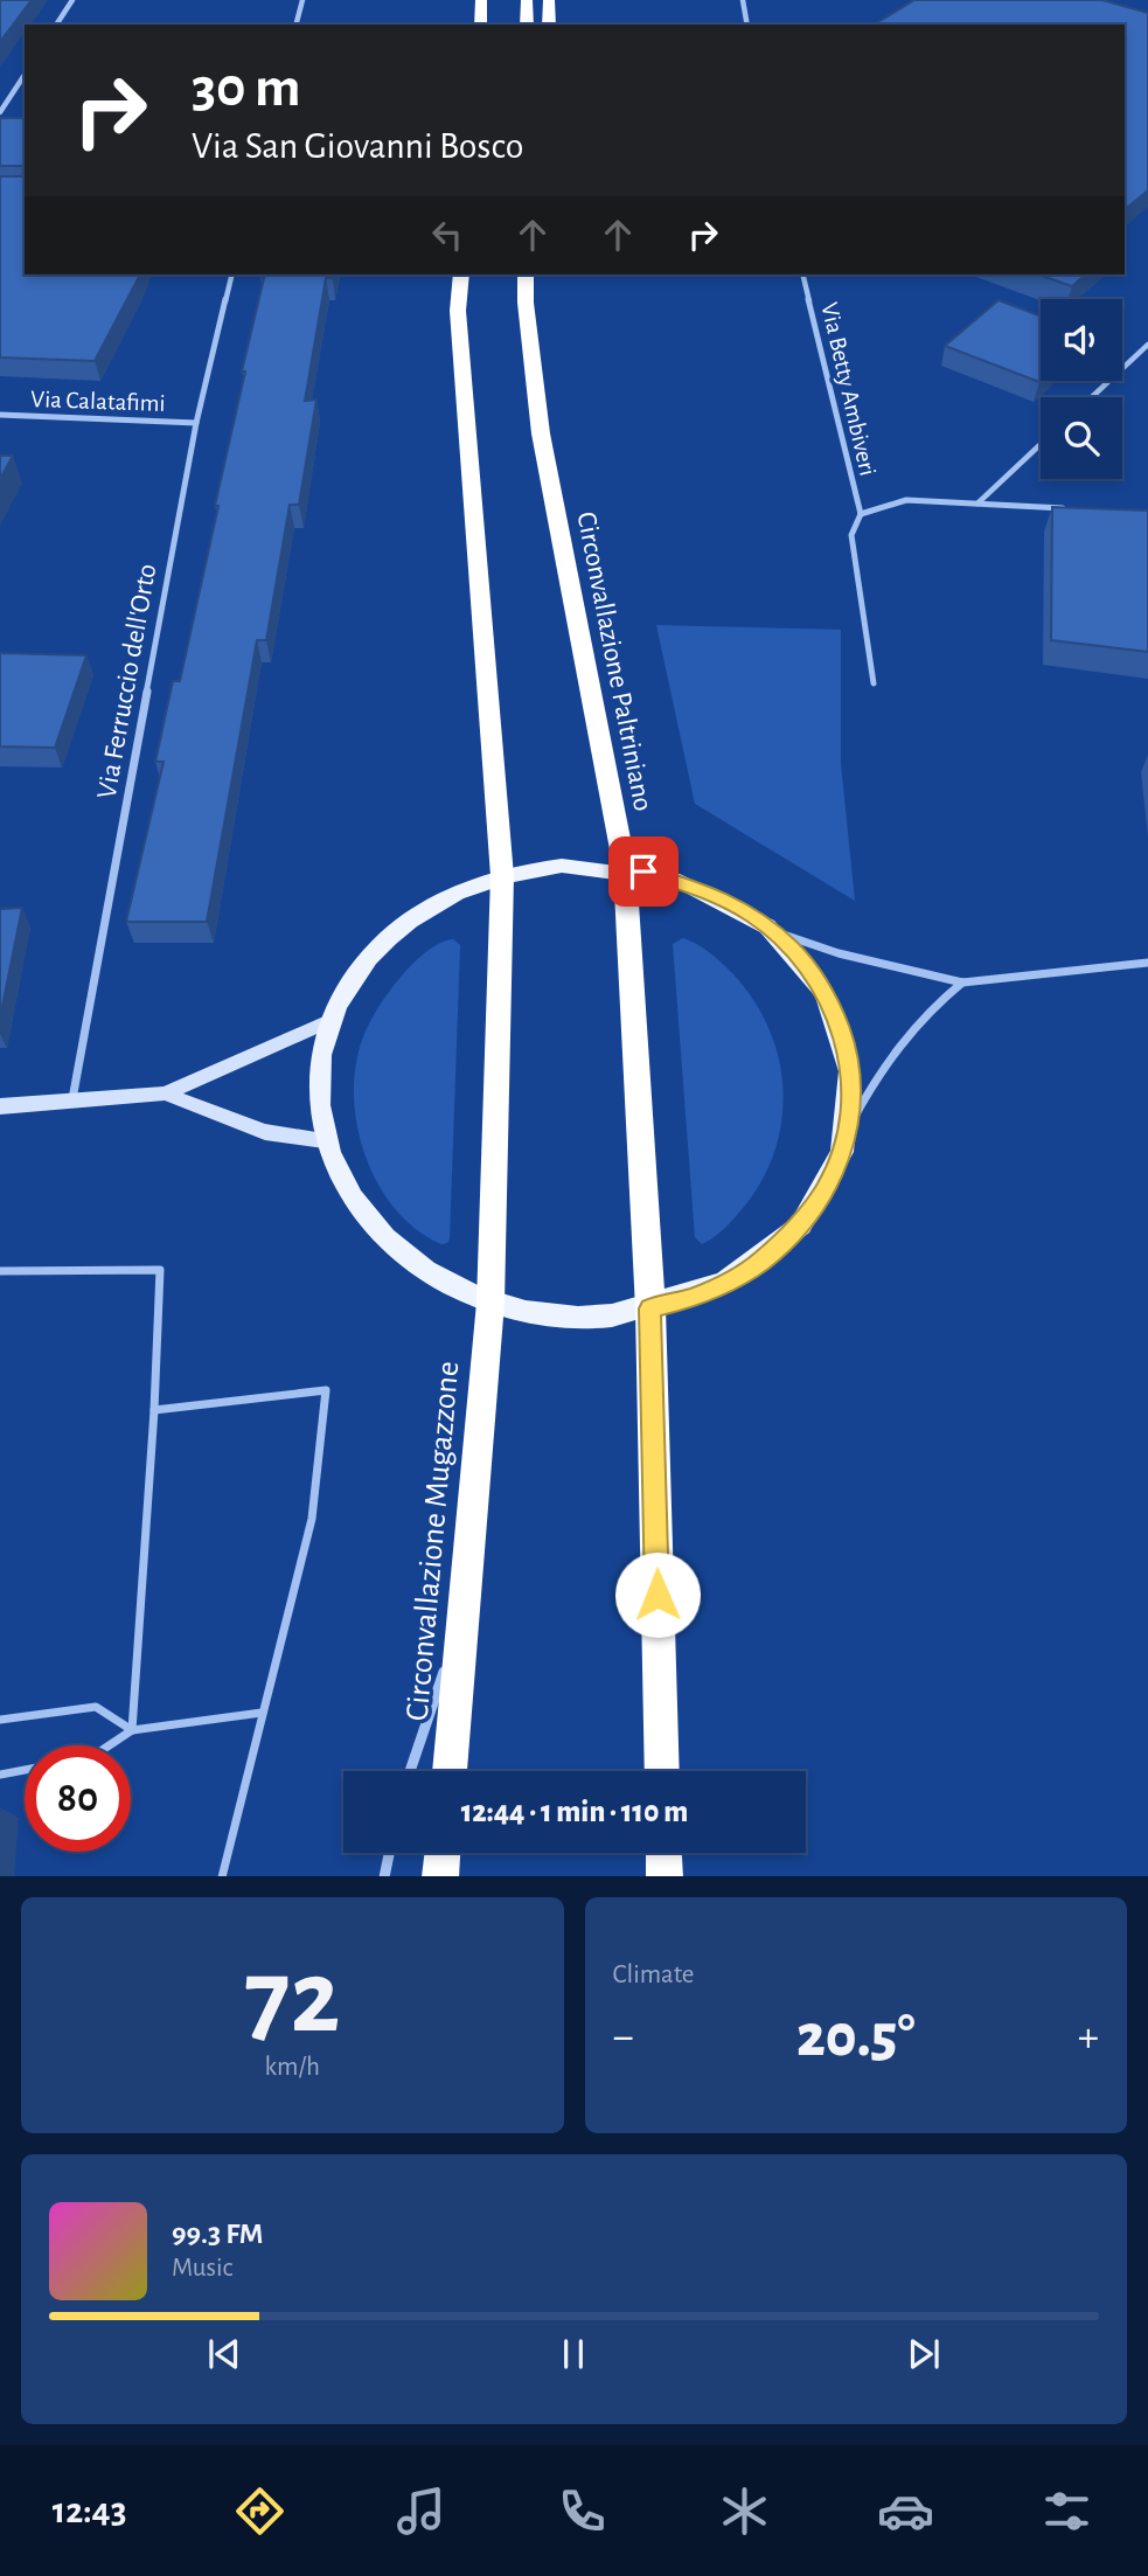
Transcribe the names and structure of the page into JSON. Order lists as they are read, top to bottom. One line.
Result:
{"streets":{"highway":["Circonvallazione Paltriniano","Circonvallazione Mugazzone"],"street":["Via Betty Ambiveri","Via Calatafimi","Via Ferruccio dell'Orto"]},"crossings":[["Via Calatafimi","Via Ferruccio dell'Orto"]],"page":{"turn":["30 m","Via San Giovanni Bosco"],"limit":"80","trip":"12:44 · 1 min · 110 m","tile":[["72","km/h"],"Climate"],"heat":["−","20.5°","+"],"song":["99.3 FM","Music"],"tabs":"12:43"}}
